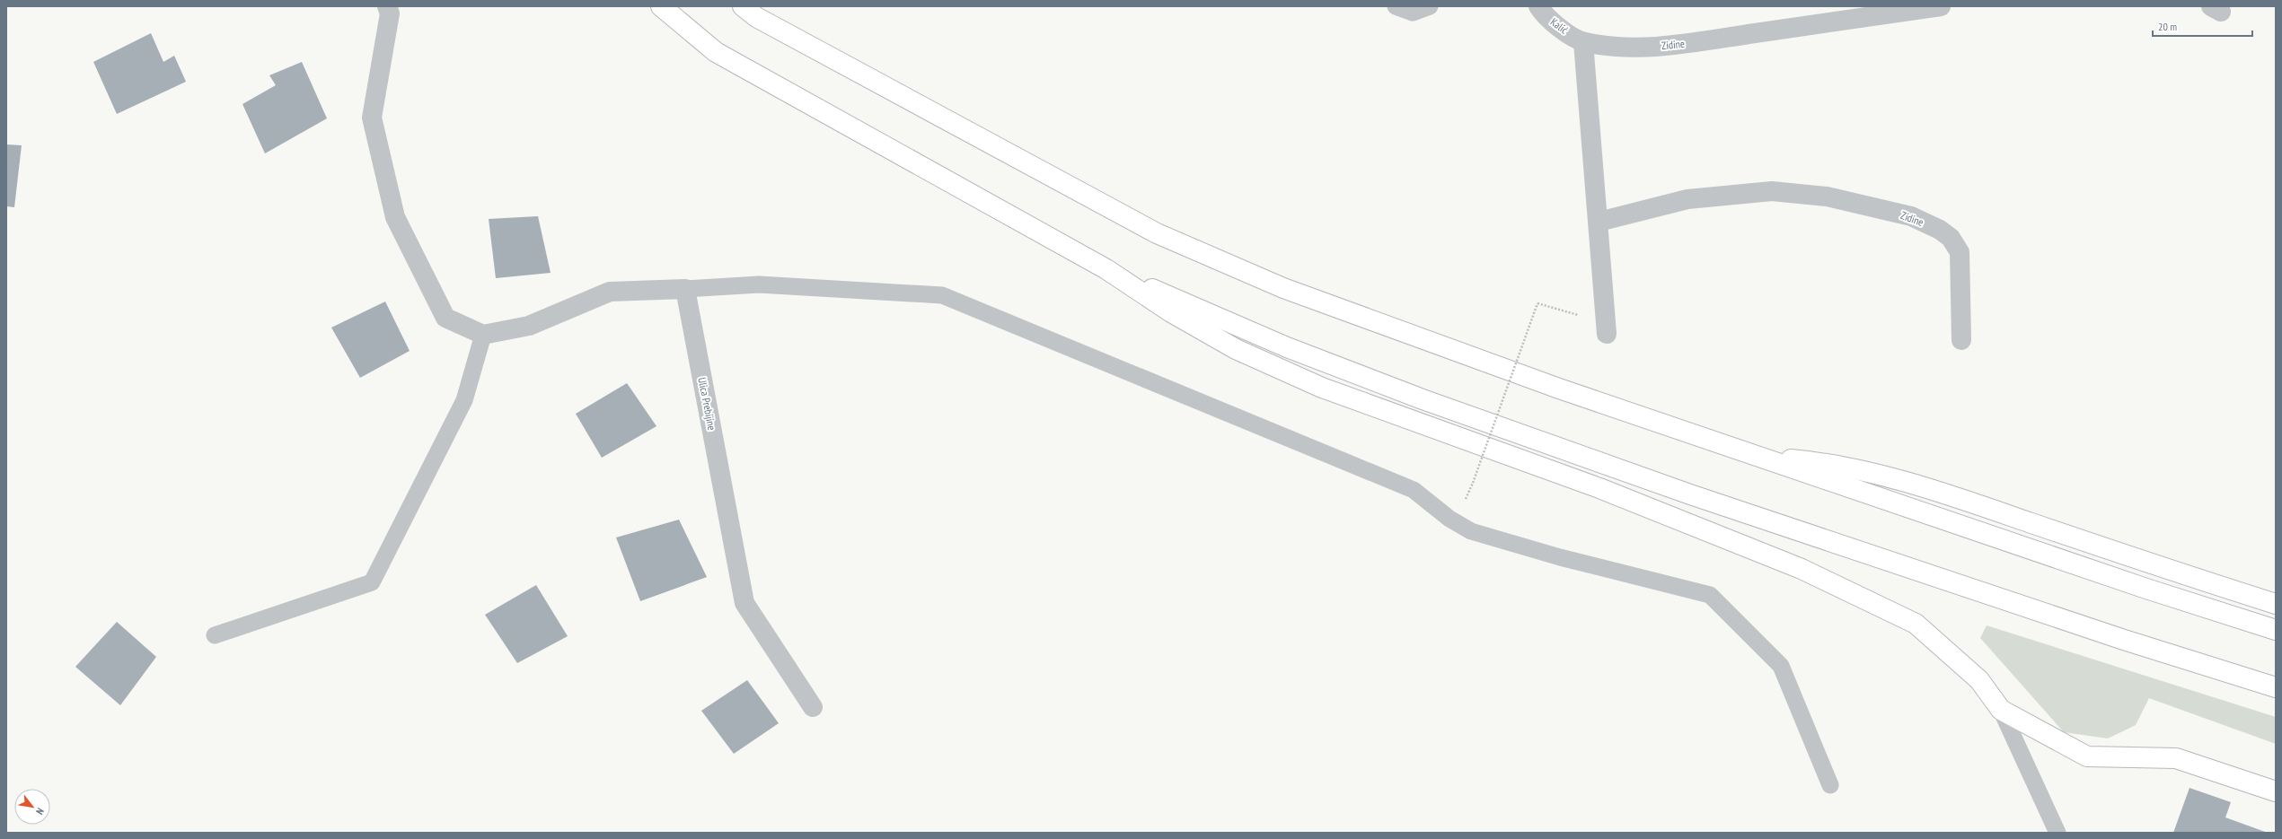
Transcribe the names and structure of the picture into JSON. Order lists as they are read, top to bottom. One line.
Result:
{"streets":{"street":["Kalić","Zidine","Ulica Prebijine"]},"crossings":[["Kalić","Zidine"]],"scale_bar":"20 m","north":"bottom right"}
